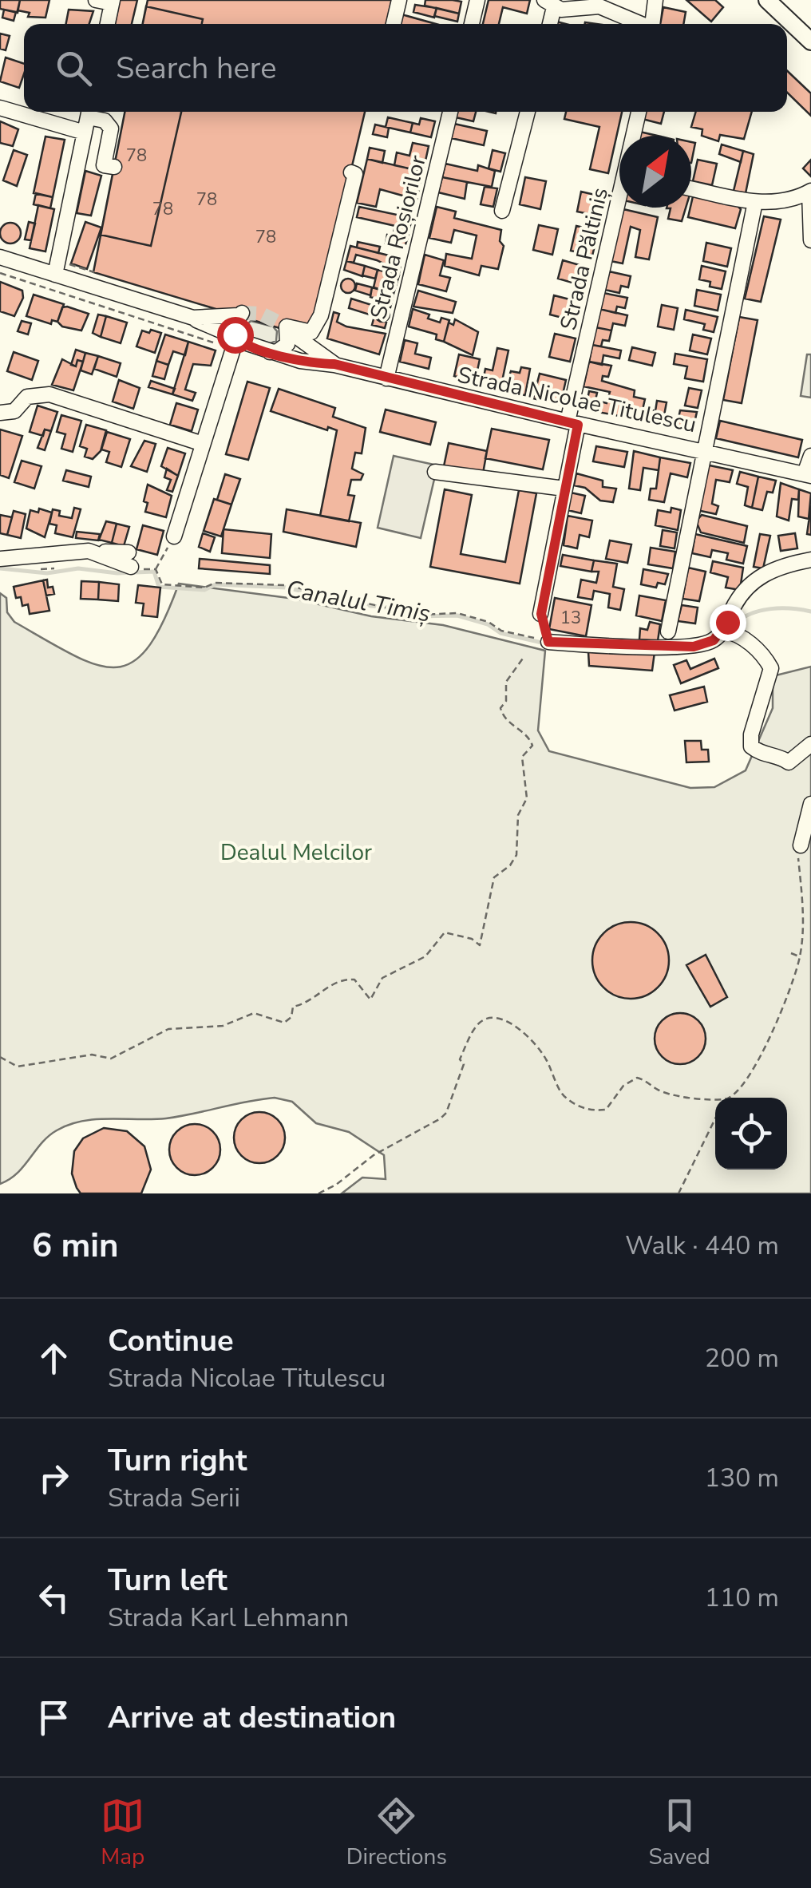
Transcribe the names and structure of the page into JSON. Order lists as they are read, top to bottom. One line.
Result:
{"streets":{"street":["Strada Roșiorilor","Strada Păltiniș","Strada Nicolae Titulescu"]},"crossings":[["Strada Roșiorilor","Strada Nicolae Titulescu"],["Strada Păltiniș","Strada Nicolae Titulescu"]],"water":["Canalul Timiș"],"parks":["Dealul Melcilor"],"house_numbers":["78","78","78","78","13"],"north":"top right","page":{"search":"Search here","heading":["6 min","Walk · 440 m"],"list":[["Continue","Strada Nicolae Titulescu","200 m"],["Turn right","Strada Serii","130 m"],["Turn left","Strada Karl Lehmann","110 m"],"Arrive at destination"],"nav":["Map","Directions","Saved"]}}
